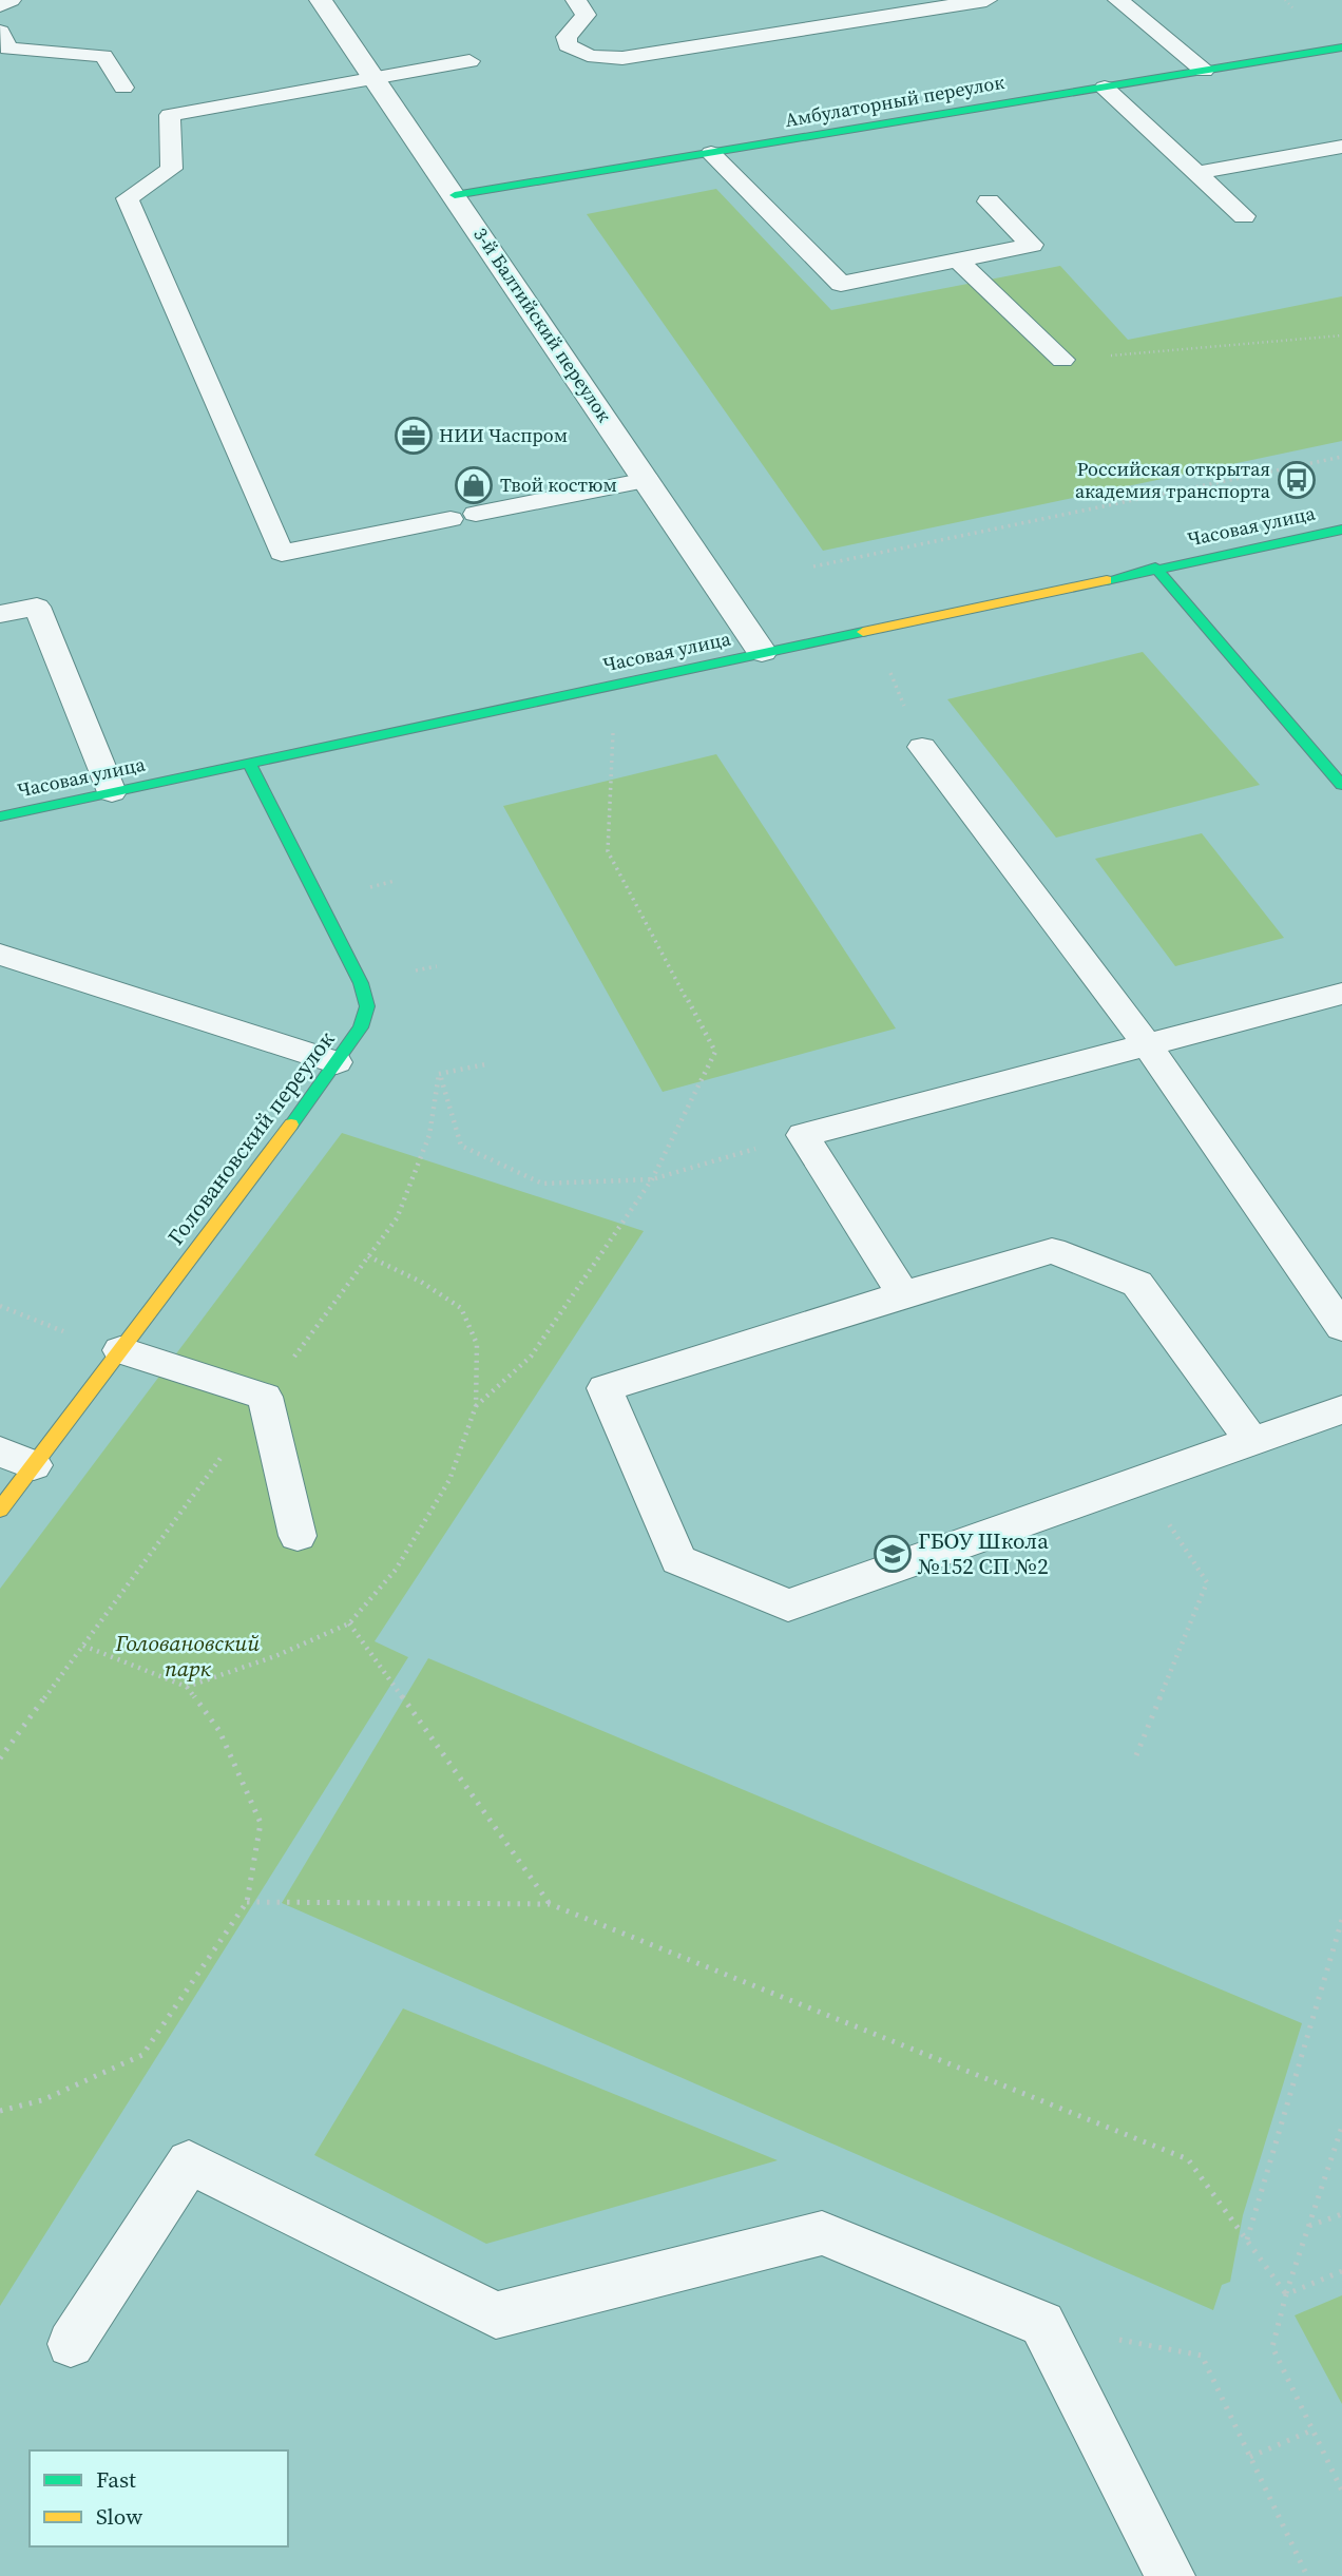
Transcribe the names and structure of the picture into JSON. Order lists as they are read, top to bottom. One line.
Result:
{"streets":{"street":["Амбулаторный переулок","3-й Балтийский переулок","Часовая улица","Головановский переулок"]},"crossings":[["Амбулаторный переулок","3-й Балтийский переулок"],["3-й Балтийский переулок","Часовая улица"],["Часовая улица","Головановский переулок"]],"parks":["Головановский парк"],"places":{"office":["НИИ Часпром"],"bus stop":["Российская открытая академия транспорта"],"shop":["Твой костюм"],"school or university":["ГБОУ Школа №152 СП №2"]},"legend":["Fast","Slow"]}
